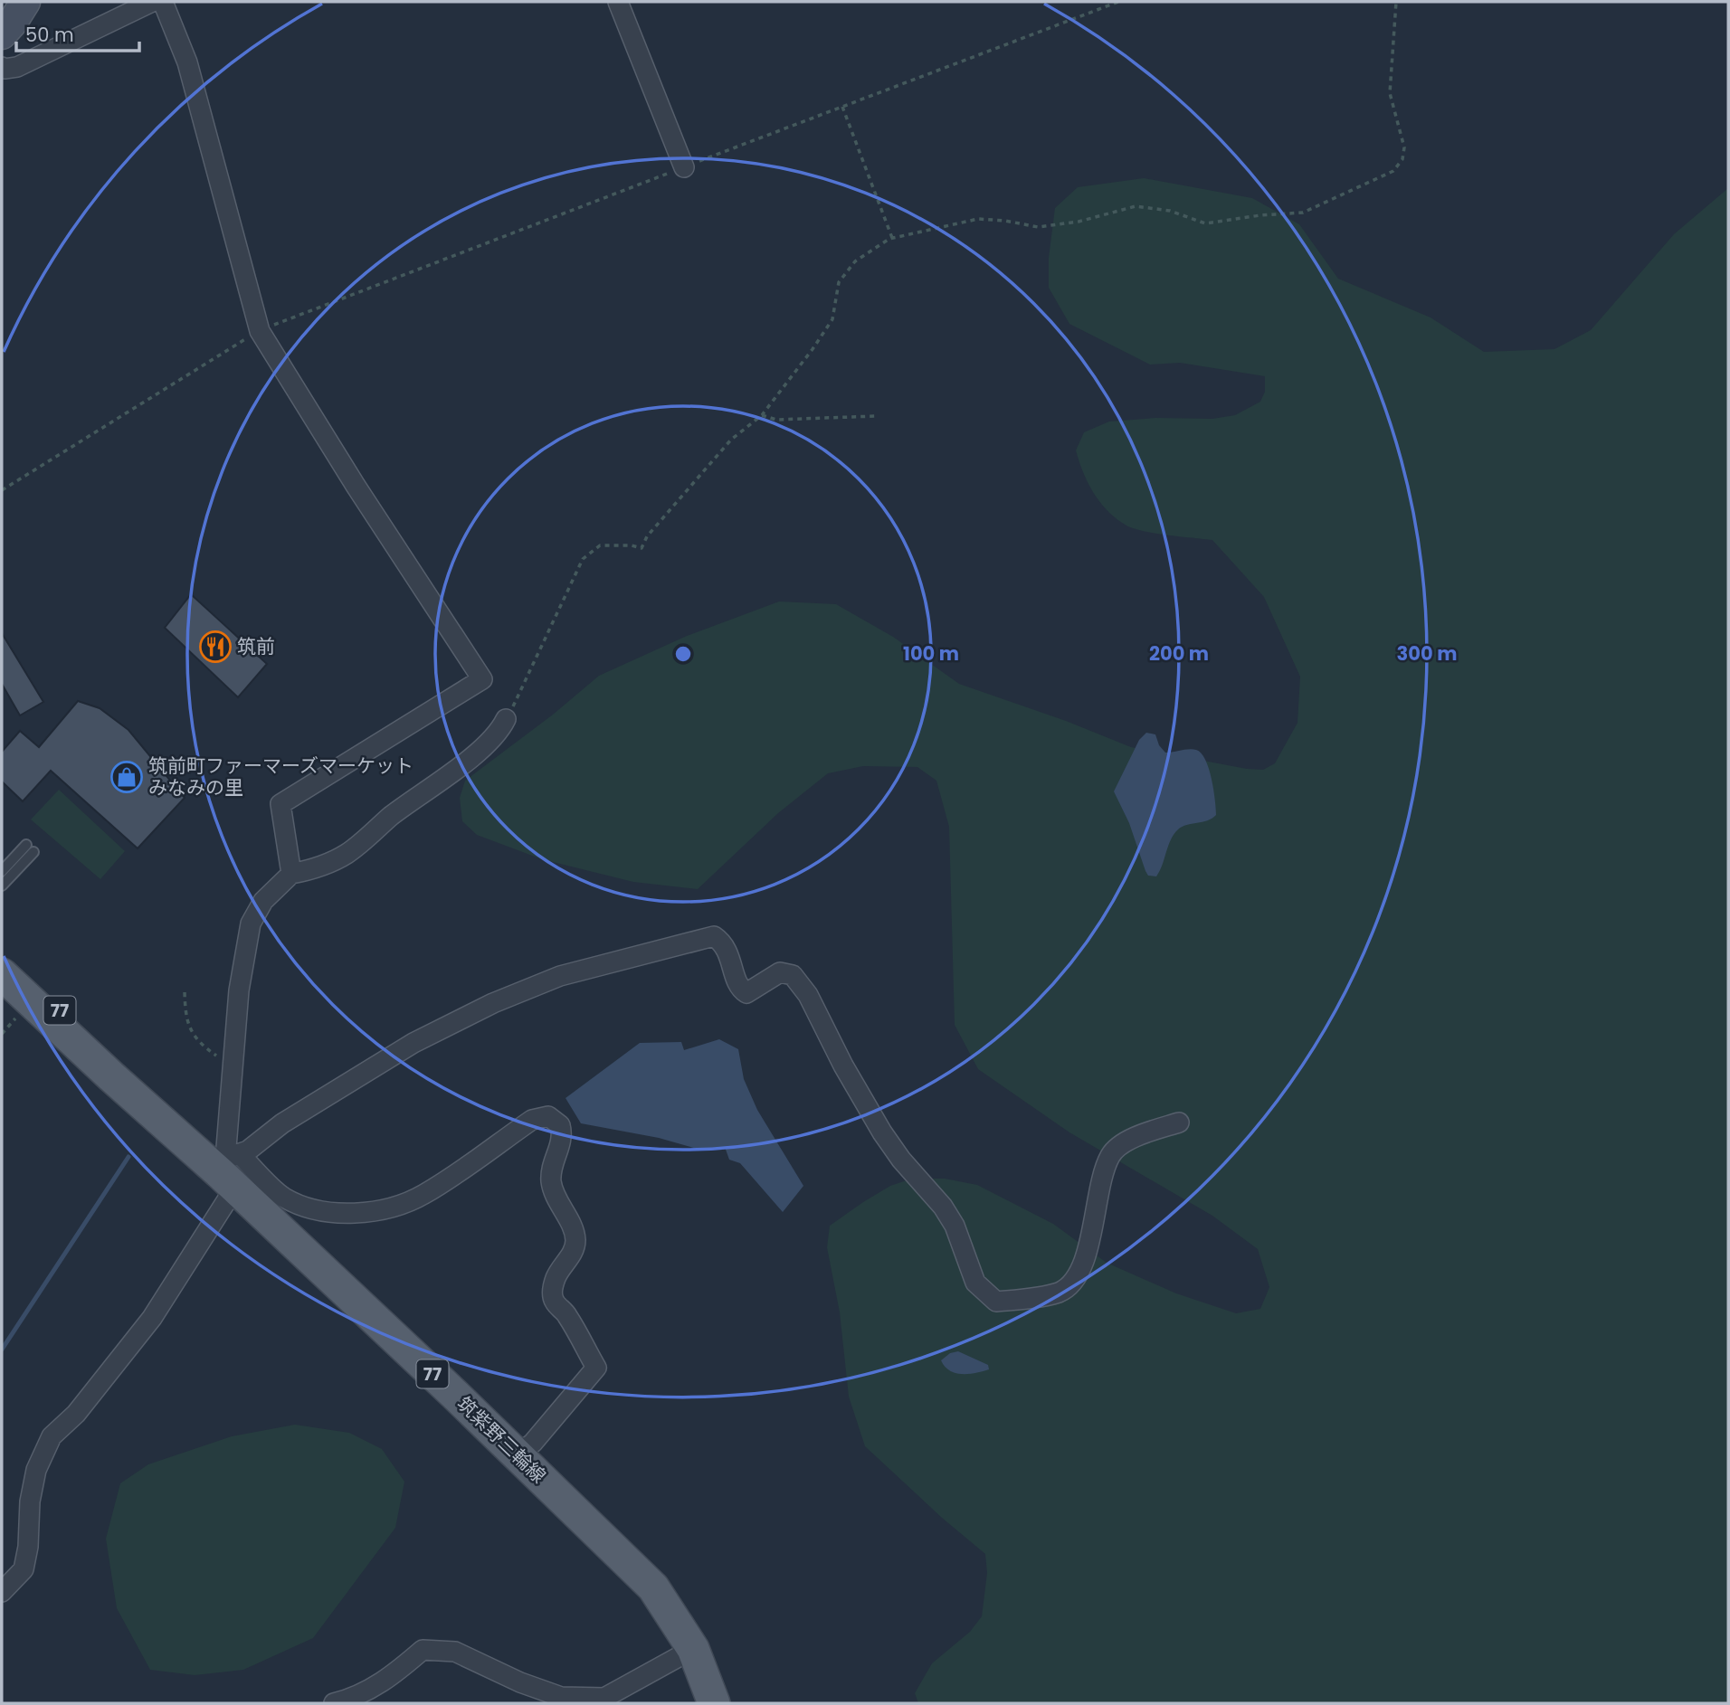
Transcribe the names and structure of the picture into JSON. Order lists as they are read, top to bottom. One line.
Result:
{"streets":{"main road":["77","筑紫野三輪線"]},"places":{"restaurant":["筑前"],"shop":["筑前町ファーマーズマーケット みなみの里"]},"scale_bar":"50 m","rings":["100 m","200 m","300 m"]}
